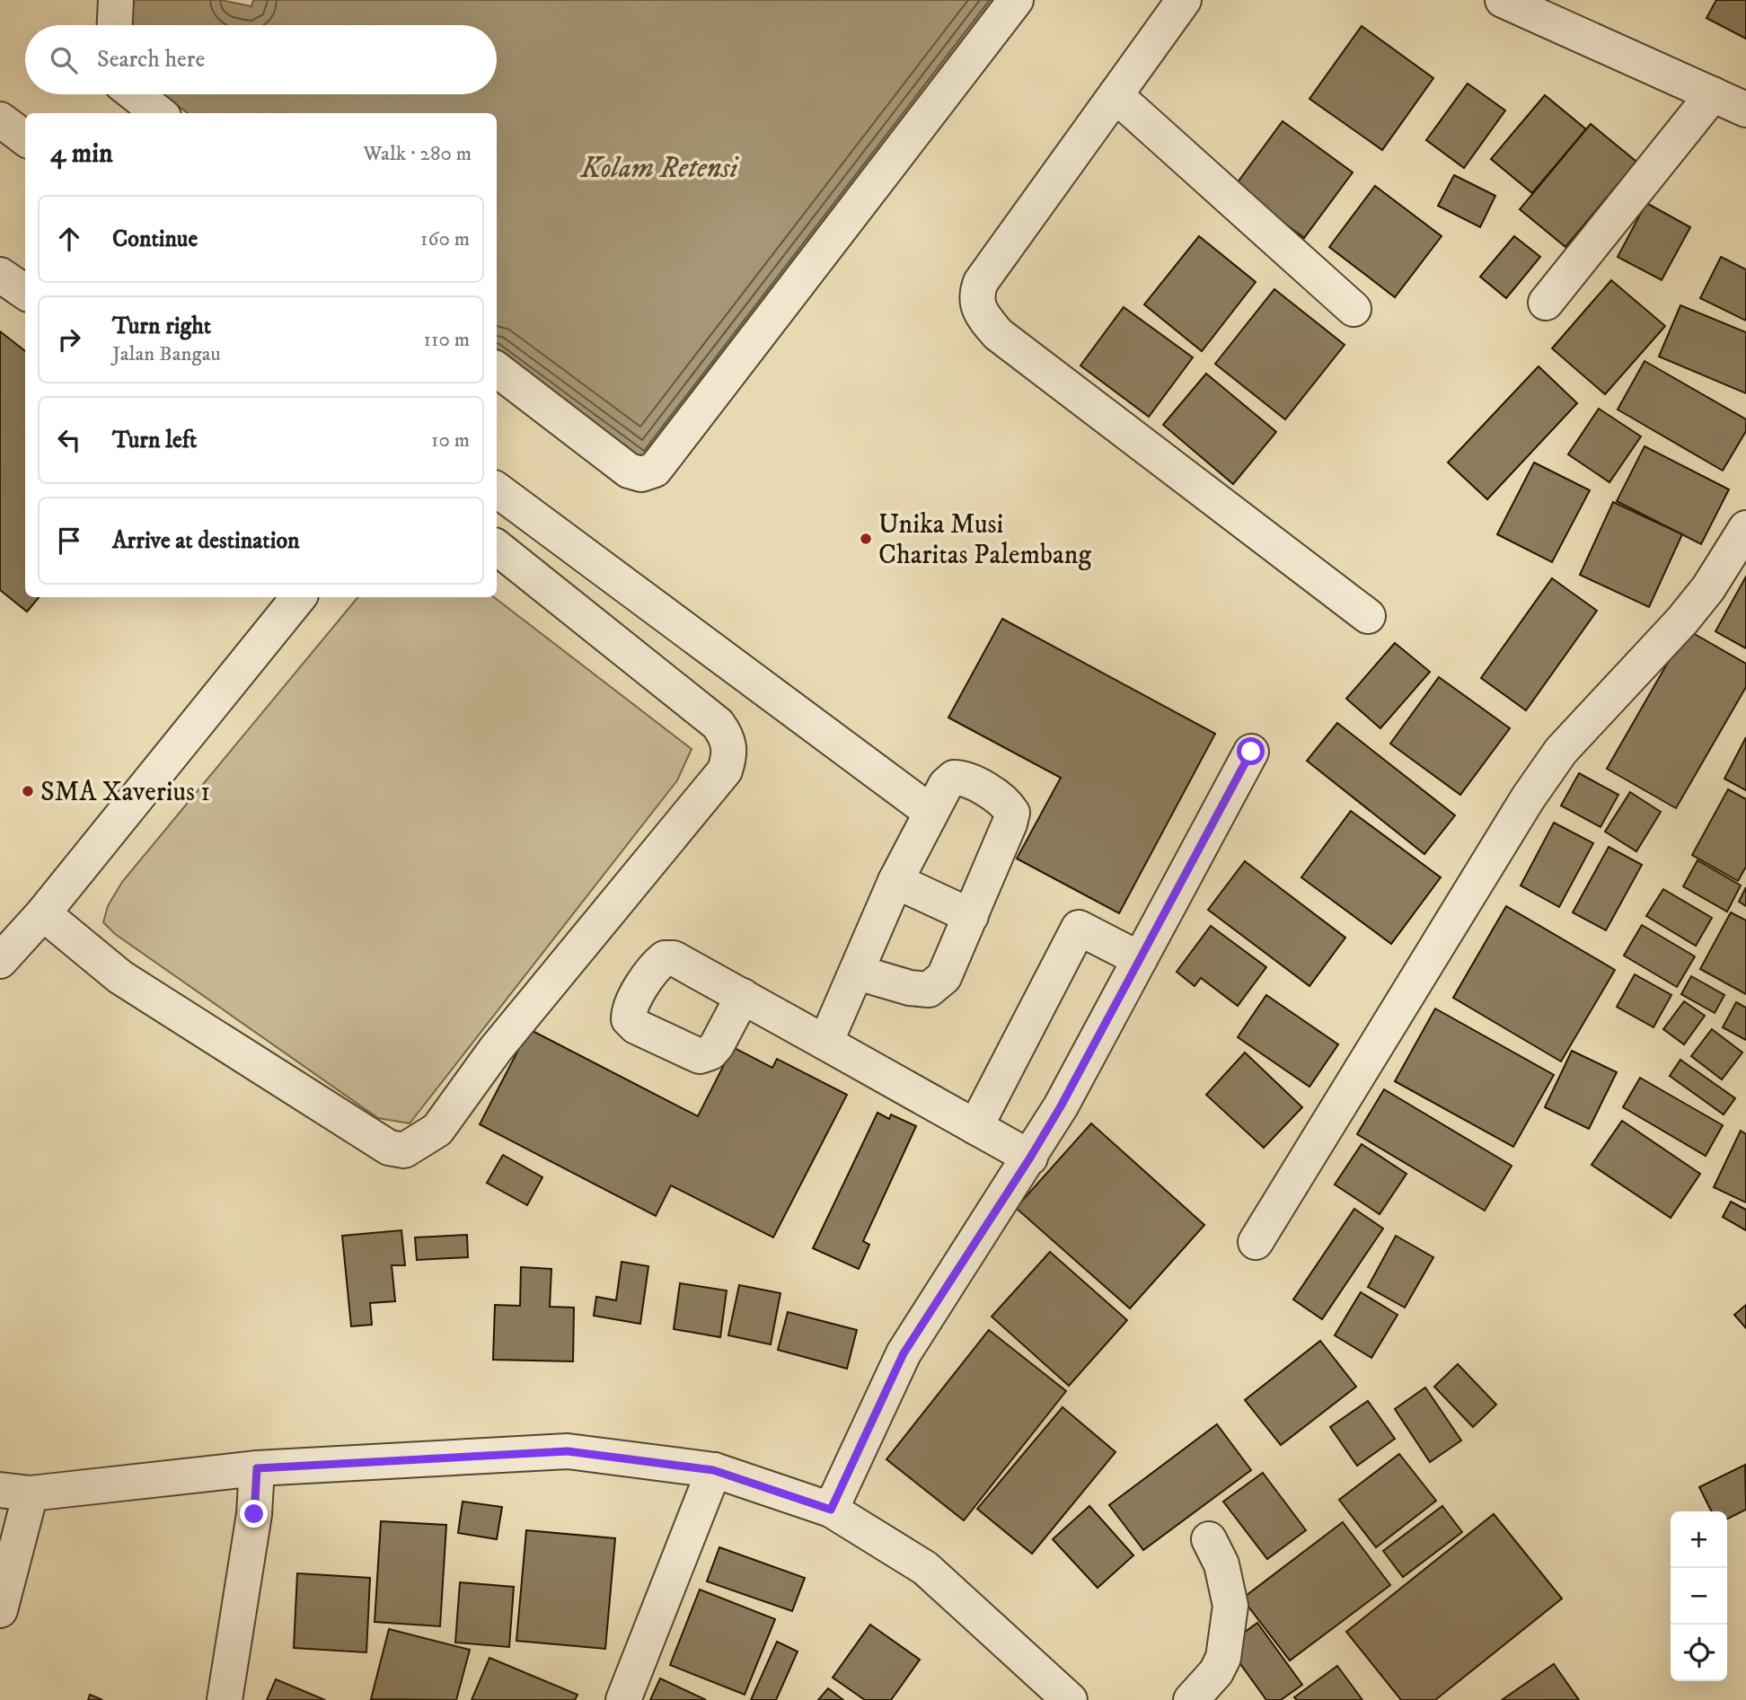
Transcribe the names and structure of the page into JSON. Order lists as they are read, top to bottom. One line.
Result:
{"water":["Kolam Retensi"],"places":["Unika Musi Charitas Palembang","SMA Xaverius 1"],"page":{"search":"Search here","heading":["4 min","Walk · 280 m"],"list":[["Continue","160 m"],["Turn right","Jalan Bangau","110 m"],["Turn left","10 m"],"Arrive at destination"],"map_buttons":["+","−"]}}
